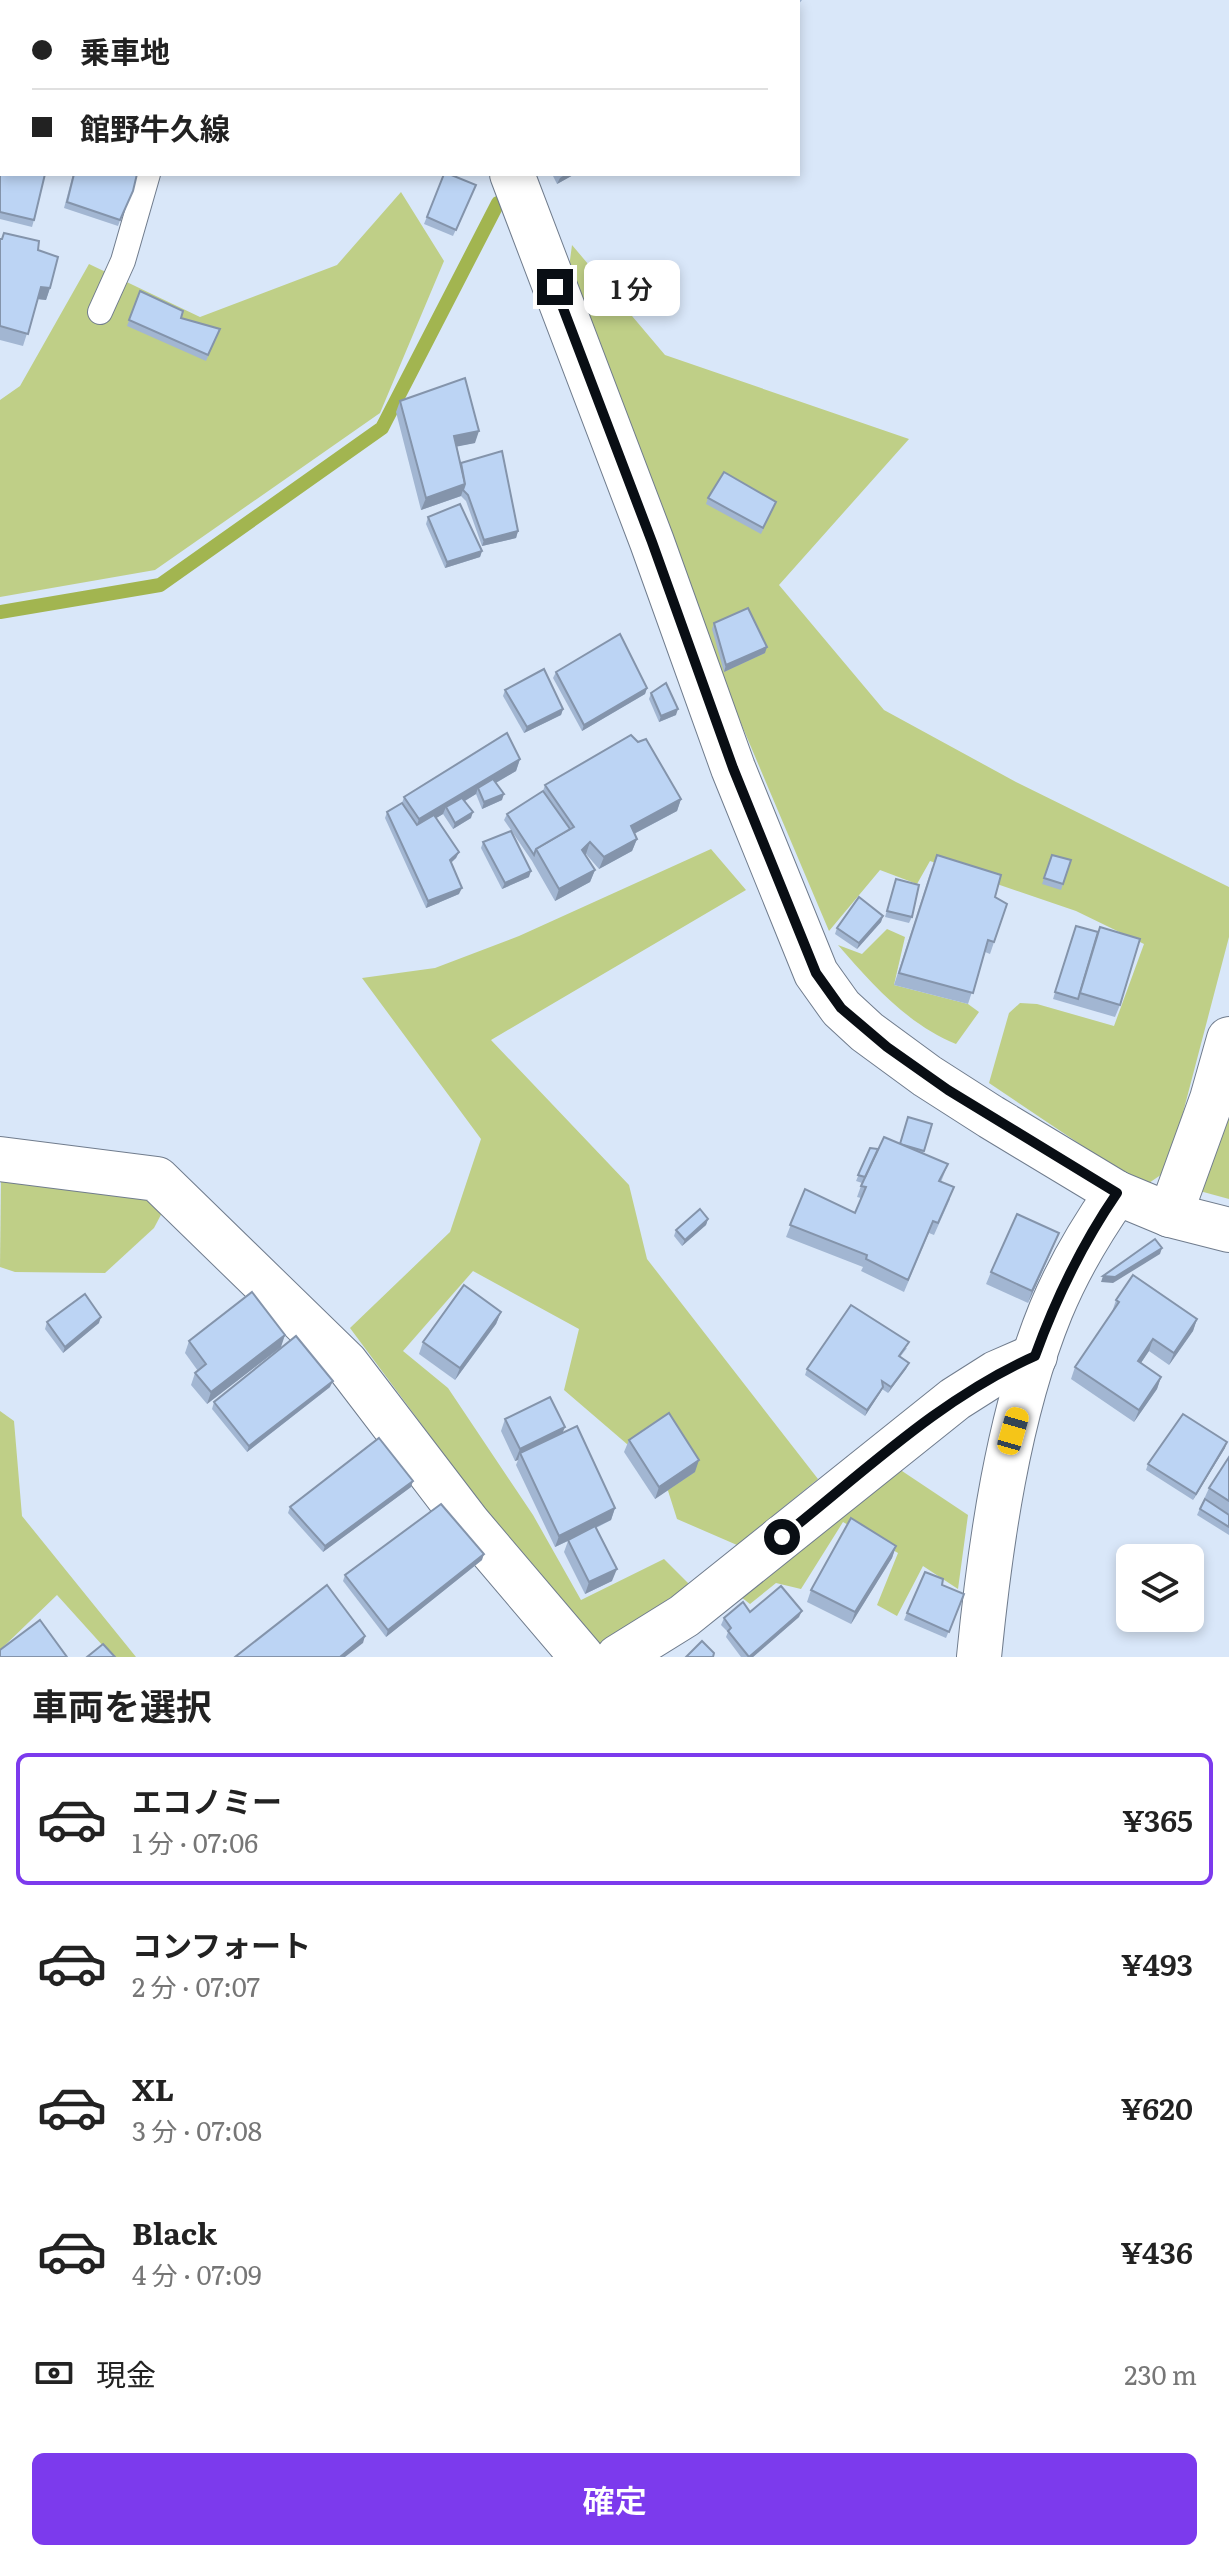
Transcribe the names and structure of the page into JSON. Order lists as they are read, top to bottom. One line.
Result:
{"page":{"banner":["乗車地","館野牛久線"],"bubble":"1 分","heading":"車両を選択","list":[{"name":"エコノミー","note":"1 分 · 07:06","value":"¥365"},{"name":"コンフォート","note":"2 分 · 07:07","value":"¥493"},{"name":"XL","note":"3 分 · 07:08","value":"¥620"},{"name":"Black","note":"4 分 · 07:09","value":"¥436"}],"pay":["現金","230 m"],"buttons":"確定"}}
